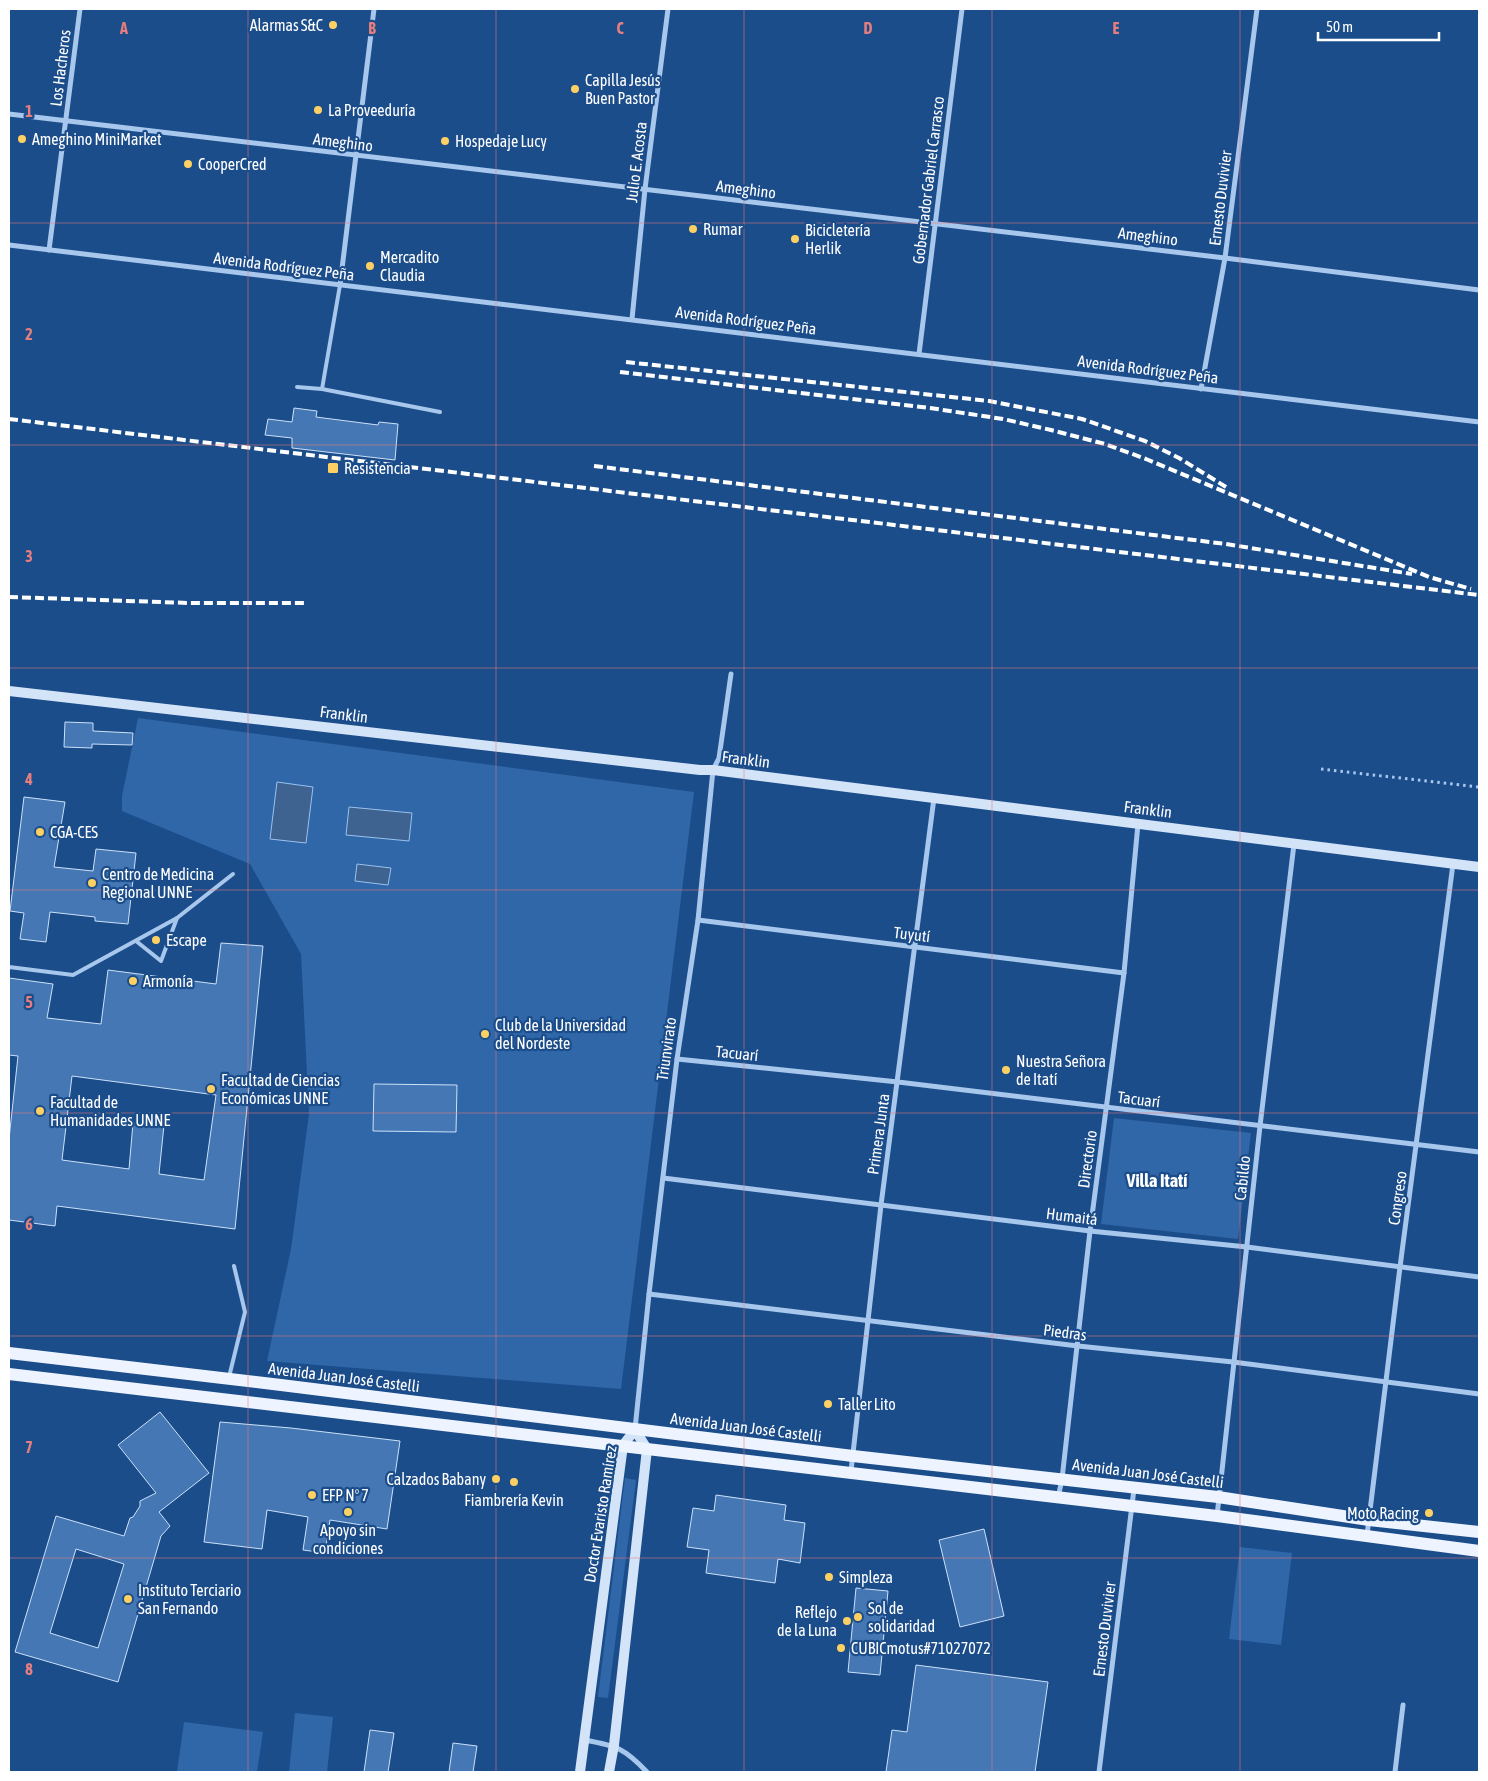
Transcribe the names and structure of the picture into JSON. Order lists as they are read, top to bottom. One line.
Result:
{"streets":{"main road":["Avenida Juan José Castelli"],"street":["Los Hacheros","Ameghino","Julio E. Acosta","Gobernador Gabriel Carrasco","Ernesto Duvivier","Avenida Rodríguez Peña","Franklin","Tuyutí","Triunvirato","Tacuarí","Primera Junta","Directorio","Cabildo","Congreso","Humaitá","Piedras","Doctor Evaristo Ramírez"]},"crossings":[["Los Hacheros","Ameghino"],["Los Hacheros","Avenida Rodríguez Peña"],["Ameghino","Julio E. Acosta"],["Ameghino","Gobernador Gabriel Carrasco"],["Ameghino","Ernesto Duvivier"],["Julio E. Acosta","Avenida Rodríguez Peña"],["Gobernador Gabriel Carrasco","Avenida Rodríguez Peña"],["Ernesto Duvivier","Avenida Rodríguez Peña"],["Ernesto Duvivier","Avenida Juan José Castelli"],["Franklin","Triunvirato"],["Franklin","Primera Junta"],["Franklin","Directorio"],["Franklin","Cabildo"],["Franklin","Congreso"],["Tuyutí","Triunvirato"],["Tuyutí","Primera Junta"],["Tuyutí","Directorio"],["Triunvirato","Tacuarí"],["Triunvirato","Humaitá"],["Triunvirato","Piedras"],["Triunvirato","Avenida Juan José Castelli"],["Triunvirato","Doctor Evaristo Ramírez"],["Tacuarí","Primera Junta"],["Tacuarí","Directorio"],["Tacuarí","Cabildo"],["Tacuarí","Congreso"],["Primera Junta","Humaitá"],["Primera Junta","Piedras"],["Primera Junta","Avenida Juan José Castelli"],["Directorio","Humaitá"],["Directorio","Piedras"],["Directorio","Avenida Juan José Castelli"],["Cabildo","Humaitá"],["Cabildo","Piedras"],["Cabildo","Avenida Juan José Castelli"],["Congreso","Humaitá"],["Congreso","Piedras"],["Congreso","Avenida Juan José Castelli"],["Avenida Juan José Castelli","Doctor Evaristo Ramírez"]],"districts":["Villa Itatí"],"places":{"other":["Alarmas S&C","Capilla Jesús Buen Pastor","La Proveeduría","Ameghino MiniMarket","Hospedaje Lucy","CooperCred","Rumar","Bicicletería Herlik","Mercadito Claudia","CGA-CES","Centro de Medicina Regional UNNE","Escape","Armonía","Club de la Universidad del Nordeste","Nuestra Señora de Itatí","Facultad de Ciencias Económicas UNNE","Facultad de Humanidades UNNE","Taller Lito","Calzados Babany","Fiambrería Kevin","EFP Nº 7","Apoyo sin condiciones","Moto Racing","Simpleza","Instituto Terciario San Fernando","Sol de solidaridad","Reflejo de la Luna","CUBICmotus#71027072"],"transit":["Resistencia"]},"scale_bar":"50 m","grid":{"columns":["A","B","C","D","E"],"rows":["1","2","3","4","5","6","7","8"]}}
